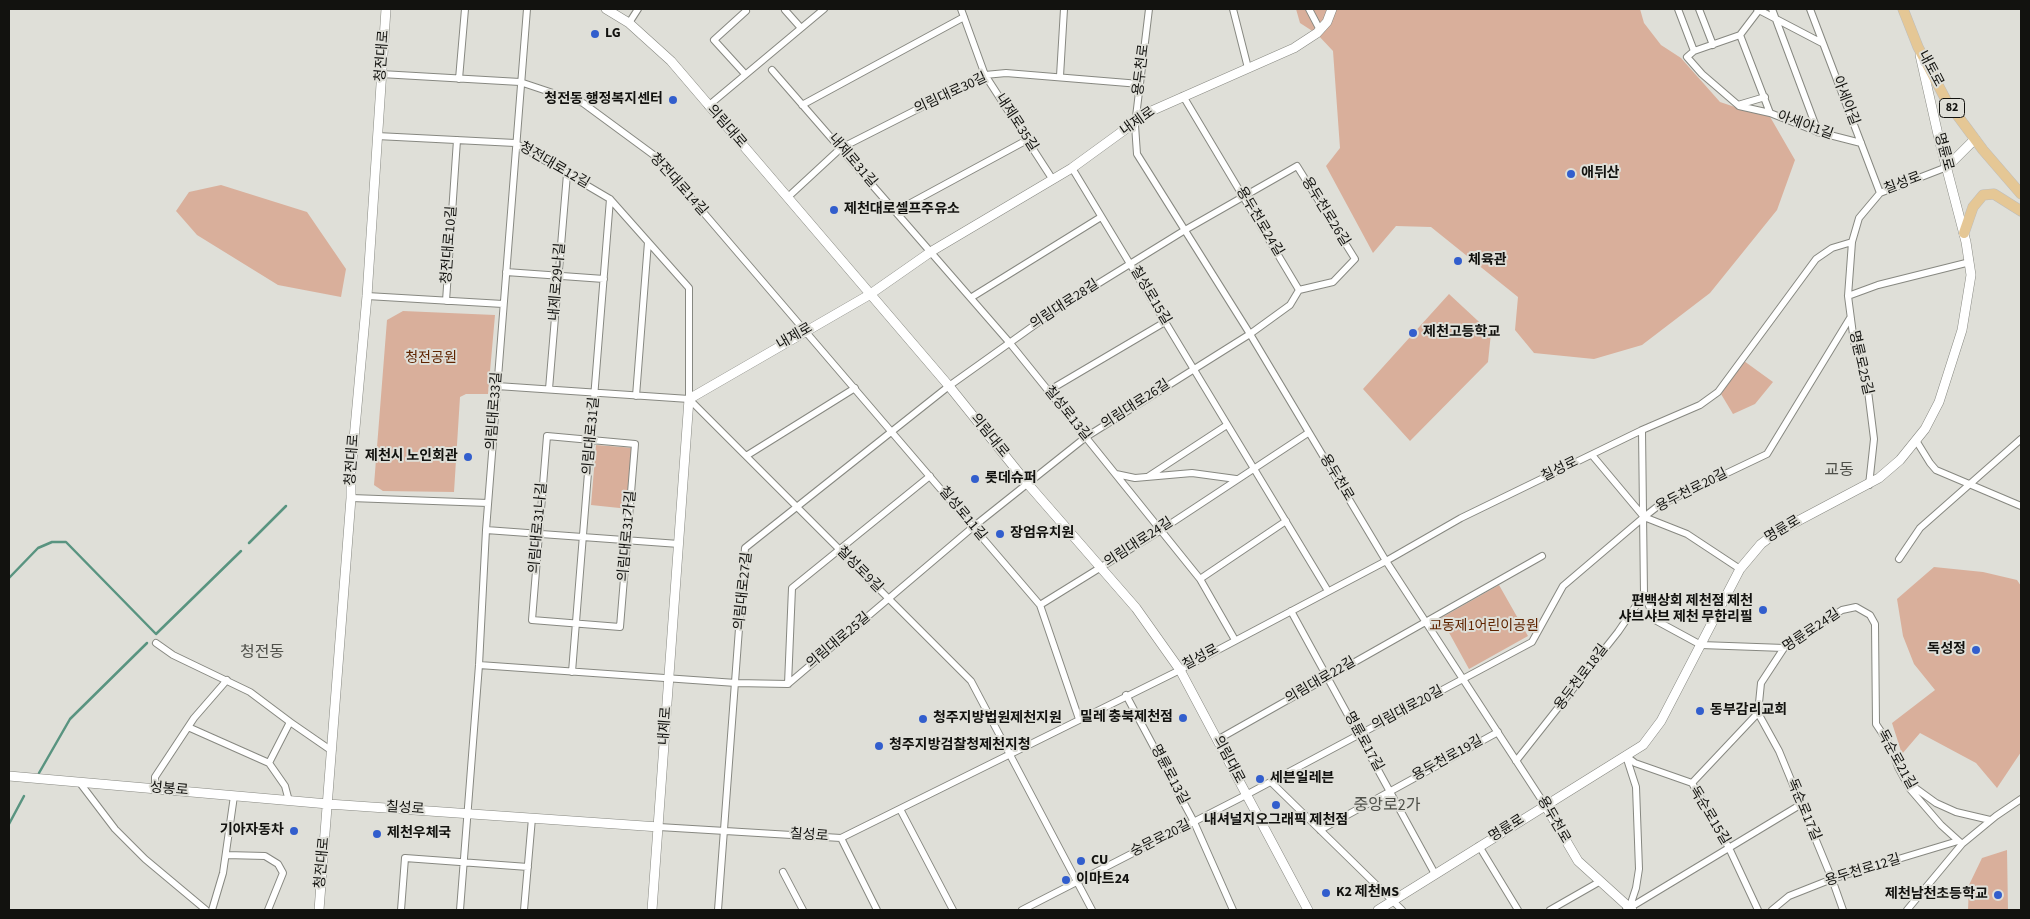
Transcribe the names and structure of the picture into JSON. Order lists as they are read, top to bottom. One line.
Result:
{"streets":{"main road":["내토로","82"],"street":["청전대로","용두천로","의림대로30길","아세아길","내제로","내제로35길","아세아1길","의림대로","명륜로","내제로31길","청전대로12길","칠성로","청전대로14길","용두천로26길","용두천로24길","청전대로10길","내제로29나길","칠성로15길","의림대로28길","명륜로25길","의림대로26길","의림대로33길","칠성로13길","의림대로31길","용두천로20길","칠성로11길","의림대로31나길","의림대로31가길","의림대로24길","칠성로9길","의림대로27길","명륜로24길","의림대로25길","용두천로18길","의림대로22길","의림대로20길","명륜로17길","용두천로19길","독순로21길","명륜로13길","성봉로","독순로17길","독순로15길","숭문로20길","용두천로12길"]},"crossings":[["청전대로","청전대로12길"],["청전대로","칠성로"],["청전대로","청전대로14길"],["청전대로","청전대로10길"],["청전대로","성봉로"],["내토로","명륜로"],["용두천로","의림대로30길"],["용두천로","내제로"],["용두천로","명륜로"],["용두천로","칠성로"],["용두천로","용두천로26길"],["용두천로","의림대로28길"],["용두천로","의림대로26길"],["용두천로","용두천로20길"],["용두천로","의림대로24길"],["용두천로","용두천로18길"],["용두천로","의림대로22길"],["용두천로","의림대로20길"],["용두천로","용두천로19길"],["의림대로30길","내제로35길"],["의림대로30길","의림대로"],["의림대로30길","내제로31길"],["아세아길","아세아1길"],["아세아길","칠성로"],["내제로","내제로35길"],["내제로","의림대로"],["내제로","내제로31길"],["내제로","청전대로12길"],["내제로","칠성로"],["내제로","청전대로14길"],["내제로","용두천로24길"],["내제로","칠성로15길"],["내제로","칠성로13길"],["내제로","칠성로11길"],["내제로","칠성로9길"],["의림대로","칠성로"],["의림대로","의림대로28길"],["의림대로","의림대로26길"],["의림대로","의림대로24길"],["의림대로","의림대로27길"],["의림대로","의림대로25길"],["의림대로","의림대로22길"],["의림대로","의림대로20길"],["의림대로","숭문로20길"],["명륜로","칠성로"],["명륜로","명륜로25길"],["명륜로","명륜로17길"],["명륜로","독순로15길"],["내제로31길","칠성로13길"],["청전대로12길","청전대로10길"],["청전대로12길","내제로29나길"],["청전대로12길","의림대로33길"],["청전대로12길","의림대로31길"],["청전대로12길","칠성로9길"],["칠성로","칠성로15길"],["칠성로","명륜로25길"],["칠성로","의림대로33길"],["칠성로","칠성로13길"],["칠성로","칠성로11길"],["칠성로","칠성로9길"],["칠성로","의림대로27길"],["칠성로","명륜로17길"],["칠성로","명륜로13길"],["칠성로","성봉로"],["청전대로14길","의림대로33길"],["청전대로14길","칠성로11길"],["용두천로26길","용두천로24길"],["용두천로26길","의림대로28길"],["칠성로15길","의림대로28길"],["칠성로15길","의림대로26길"],["칠성로15길","의림대로24길"],["의림대로28길","칠성로13길"],["의림대로28길","의림대로27길"],["명륜로25길","용두천로20길"],["의림대로26길","칠성로13길"],["의림대로26길","의림대로25길"],["칠성로13길","의림대로24길"],["의림대로31길","의림대로31나길"],["의림대로31길","의림대로31가길"],["용두천로20길","의림대로20길"],["칠성로11길","의림대로24길"],["칠성로11길","의림대로27길"],["칠성로11길","의림대로25길"],["의림대로31나길","의림대로31가길"],["칠성로9길","의림대로27길"],["칠성로9길","의림대로25길"],["칠성로9길","숭문로20길"],["명륜로24길","독순로21길"],["명륜로24길","독순로17길"],["의림대로22길","명륜로17길"],["의림대로20길","명륜로17길"],["의림대로20길","숭문로20길"],["명륜로17길","용두천로19길"],["독순로21길","용두천로12길"],["명륜로13길","숭문로20길"],["독순로17길","용두천로12길"]],"districts":["교동","청전동","중앙로2가"],"parks":["청전공원","교동제1어린이공원"],"places":["LG","청전동 행정복지센터","애뒤산","제천대로셀프주유소","체육관","제천고등학교","제천시 노인회관","롯데슈퍼","장엄유치원","편백상회 제천점 제천 샤브샤브 제천 무한리필","독성정","동부감리교회","밀레 충북제천점","청주지방법원제천지원","청주지방검찰청제천지청","세븐일레븐","내셔널지오그래픽 제천점","기아자동차","제천우체국","CU","이마트24","K2 제천MS","제천남천초등학교"]}
